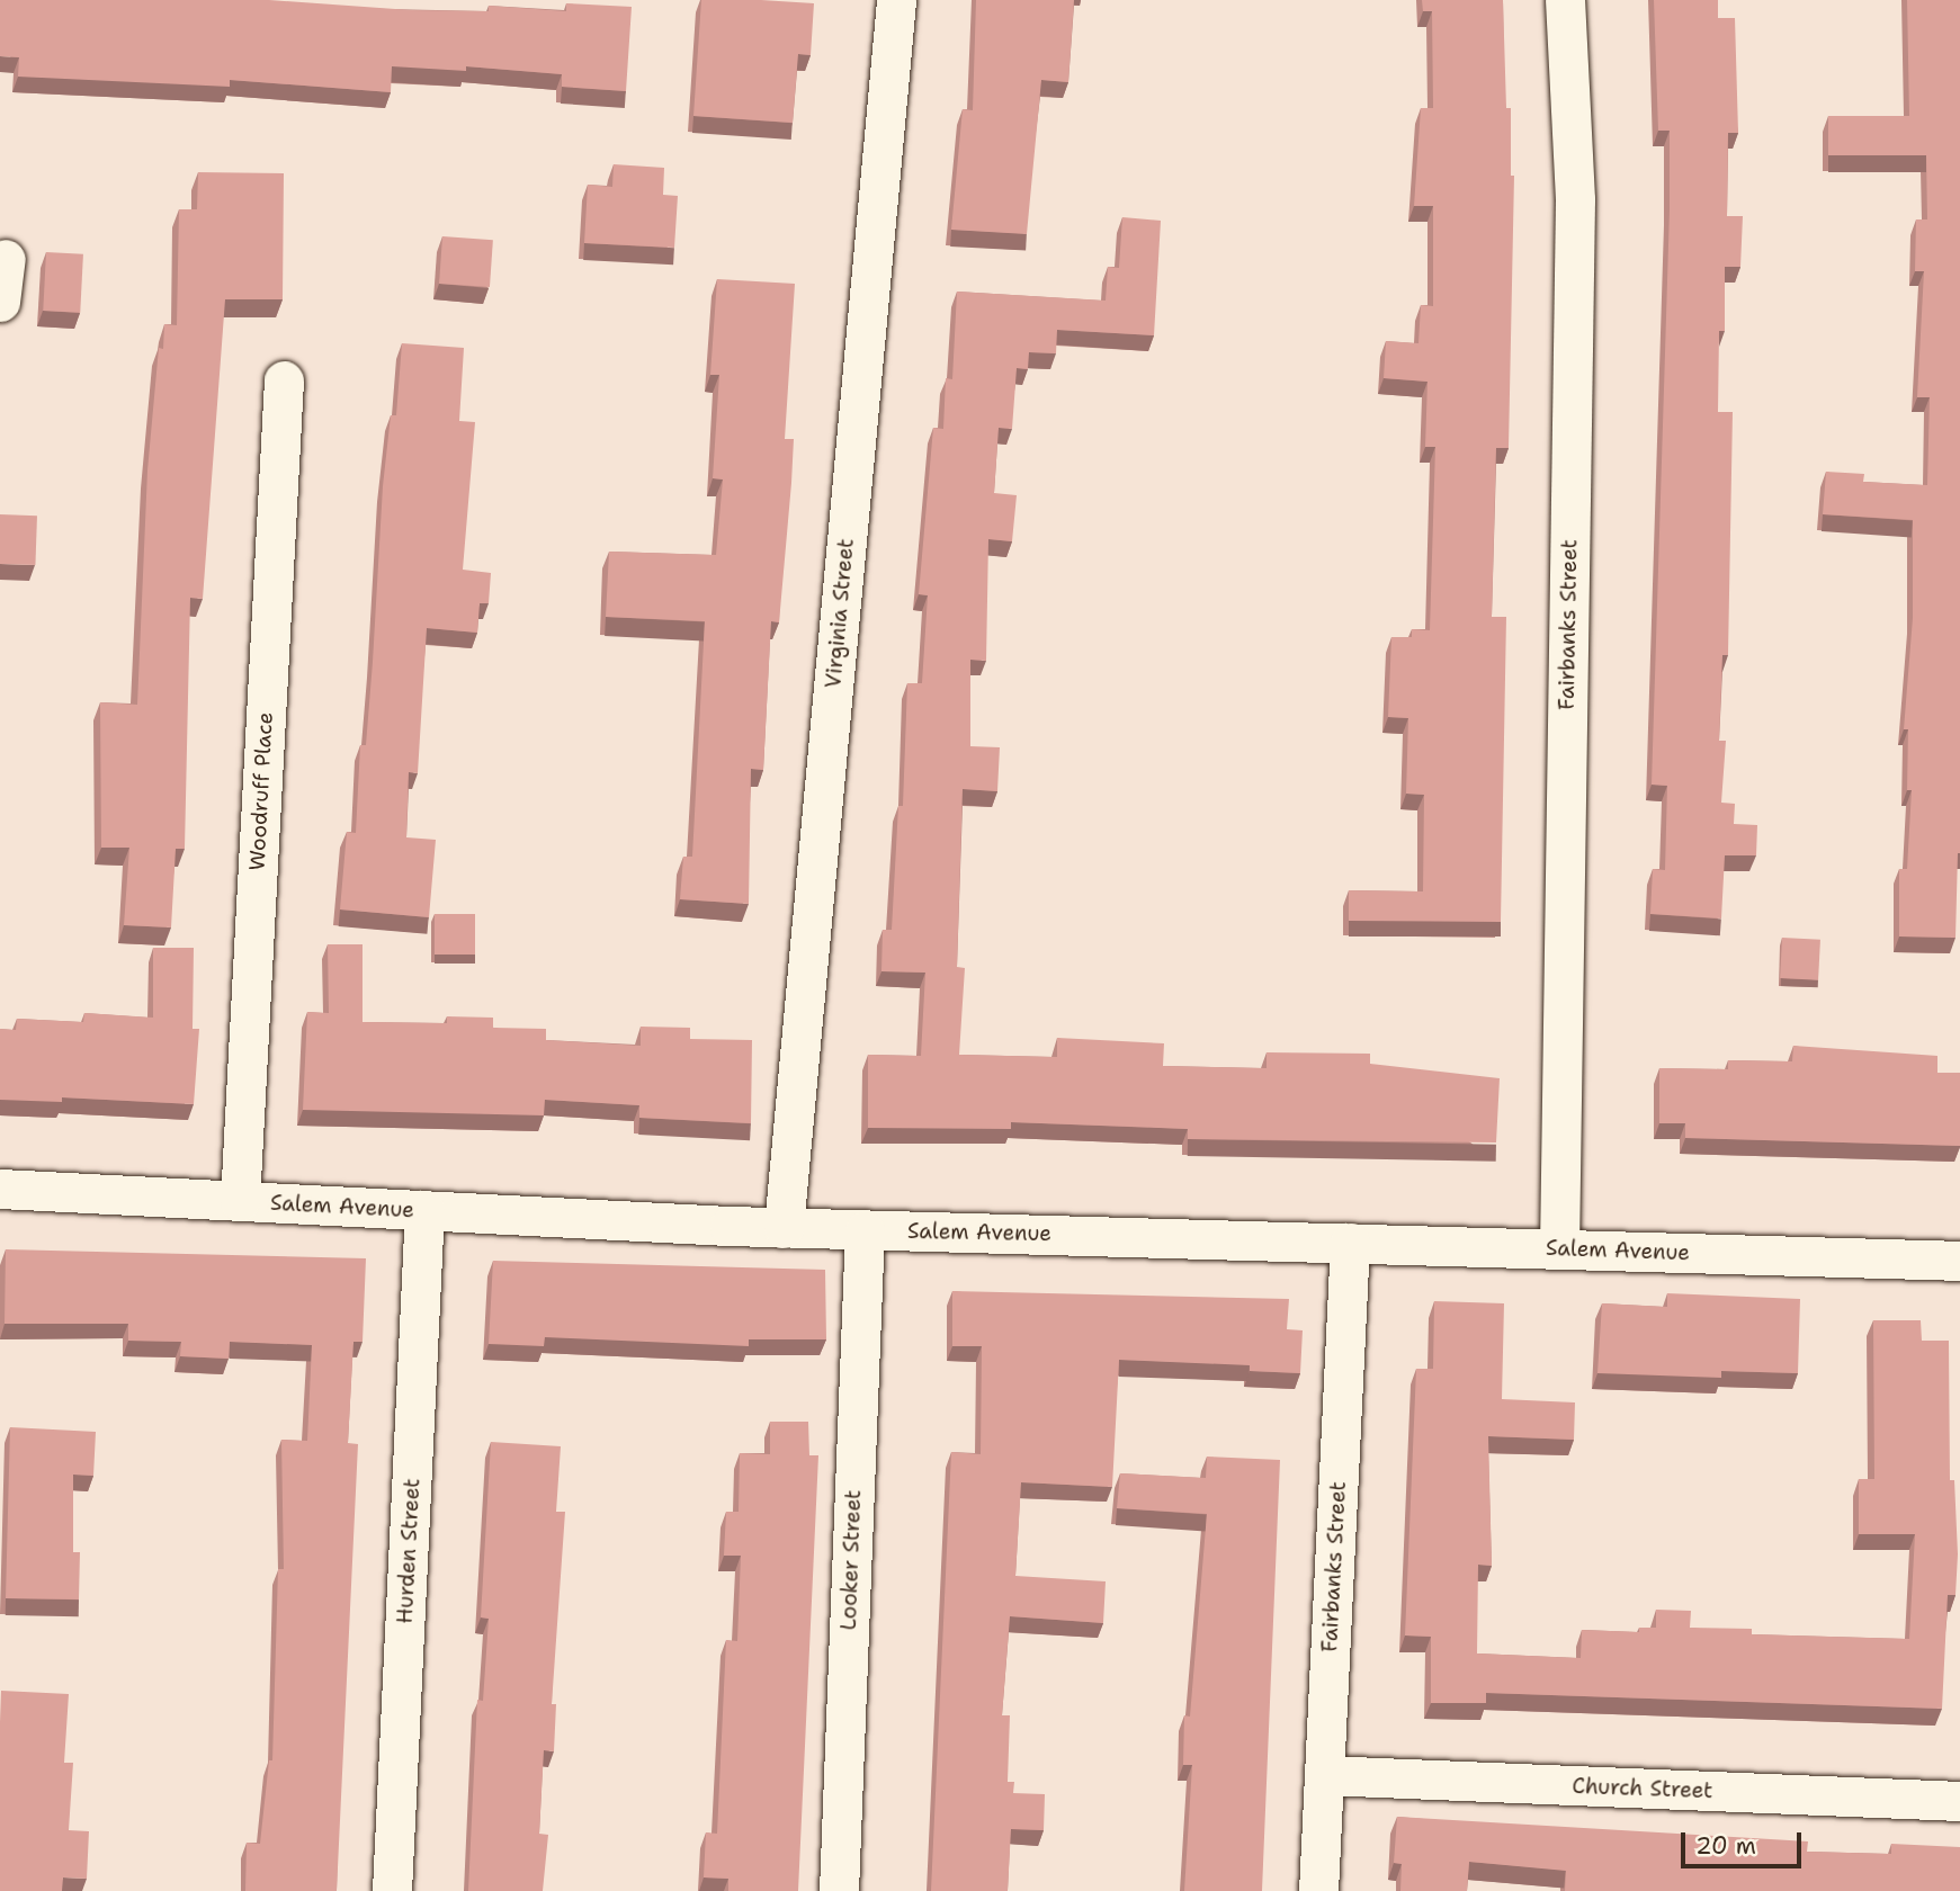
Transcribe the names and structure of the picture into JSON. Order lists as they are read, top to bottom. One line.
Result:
{"streets":{"street":["Virginia Street","Fairbanks Street","Woodruff Place","Salem Avenue","Hurden Street","Looker Street","Church Street"]},"crossings":[["Virginia Street","Salem Avenue"],["Fairbanks Street","Salem Avenue"],["Fairbanks Street","Church Street"],["Woodruff Place","Salem Avenue"],["Salem Avenue","Hurden Street"],["Salem Avenue","Looker Street"]],"scale_bar":"20 m"}
